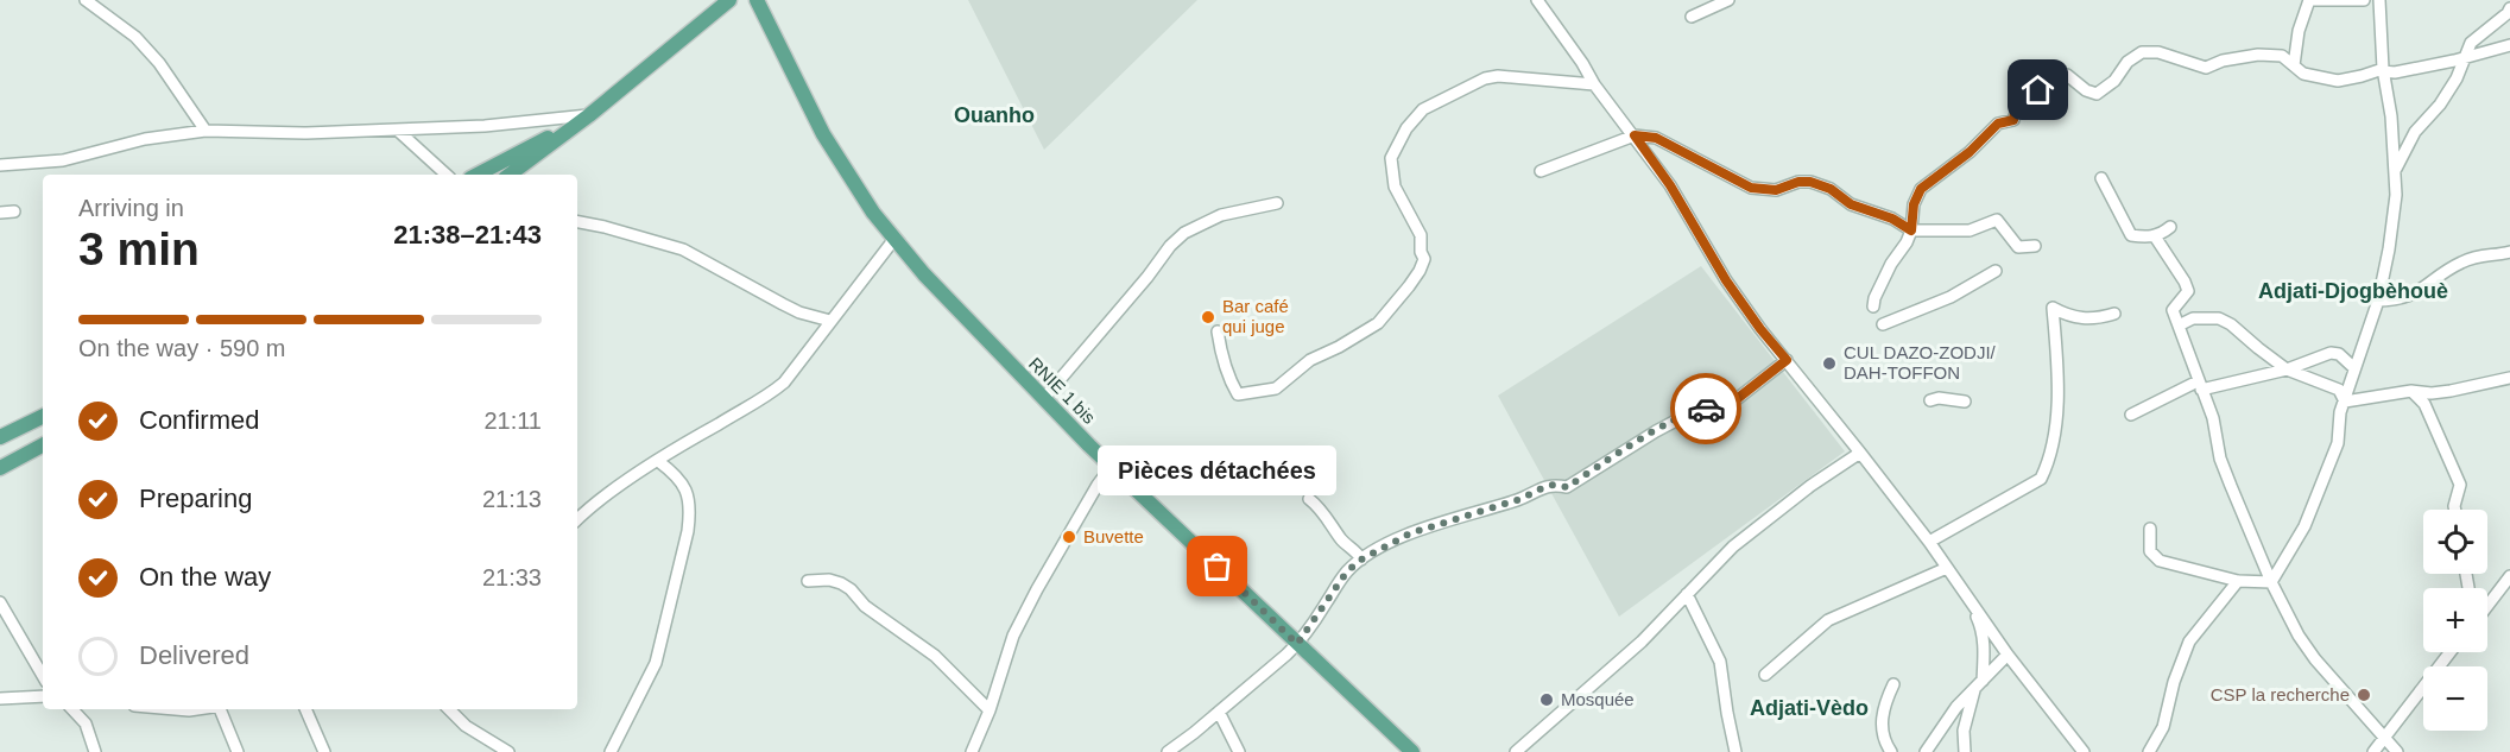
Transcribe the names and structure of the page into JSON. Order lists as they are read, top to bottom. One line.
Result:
{"streets":{"main road":["RNIE 1 bis"]},"districts":["Ouanho","Adjati-Djogbèhouè","Adjati-Vèdo"],"places":["Bar café qui juge","CUL DAZO-ZODJI/ DAH-TOFFON","Buvette","Pièces détachées","CSP la recherche","Mosquée"],"page":{"heading":["3 min","Arriving in","21:38–21:43"],"bar":"On the way · 590 m","list":[["Confirmed","21:11"],["Preparing","21:13"],["On the way","21:33"],"Delivered"],"bubble":"Pièces détachées","map_buttons":["+","−"]}}
